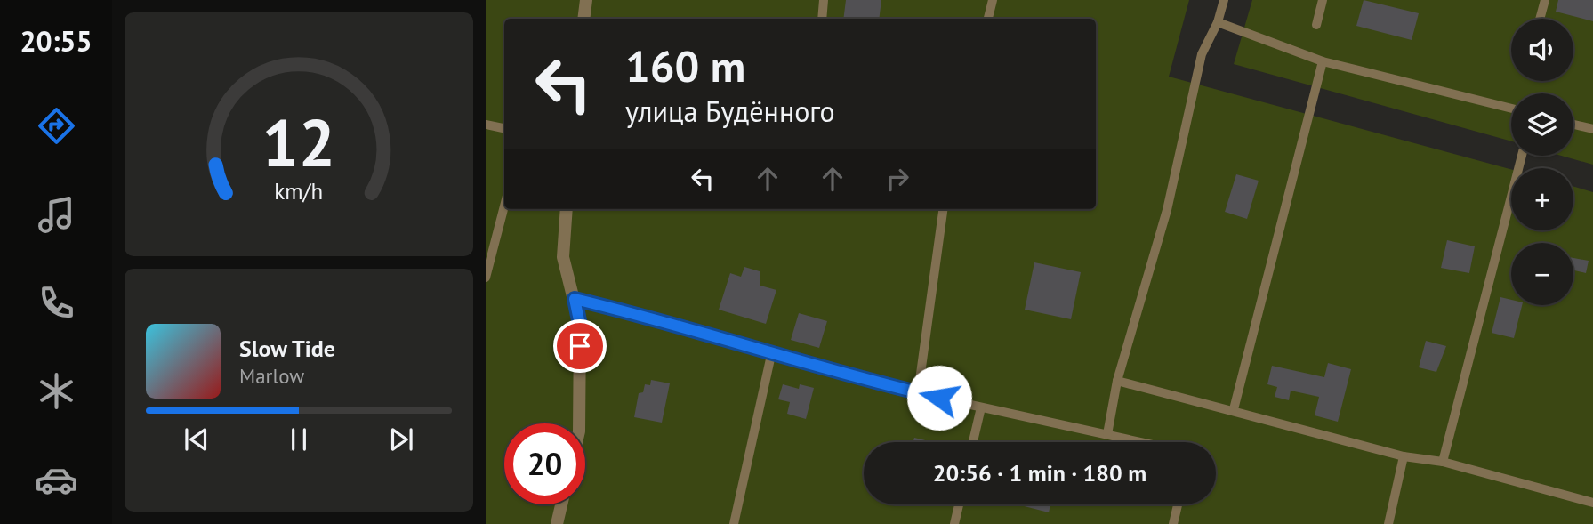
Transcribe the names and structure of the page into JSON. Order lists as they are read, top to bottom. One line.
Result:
{"page":{"tabs":"20:55","map_buttons":["+","−"],"turn":["160 m","улица Будённого"],"song":["Slow Tide","Marlow"],"limit":"20","trip":"20:56 · 1 min · 180 m","gauge":["12","km/h"]}}
